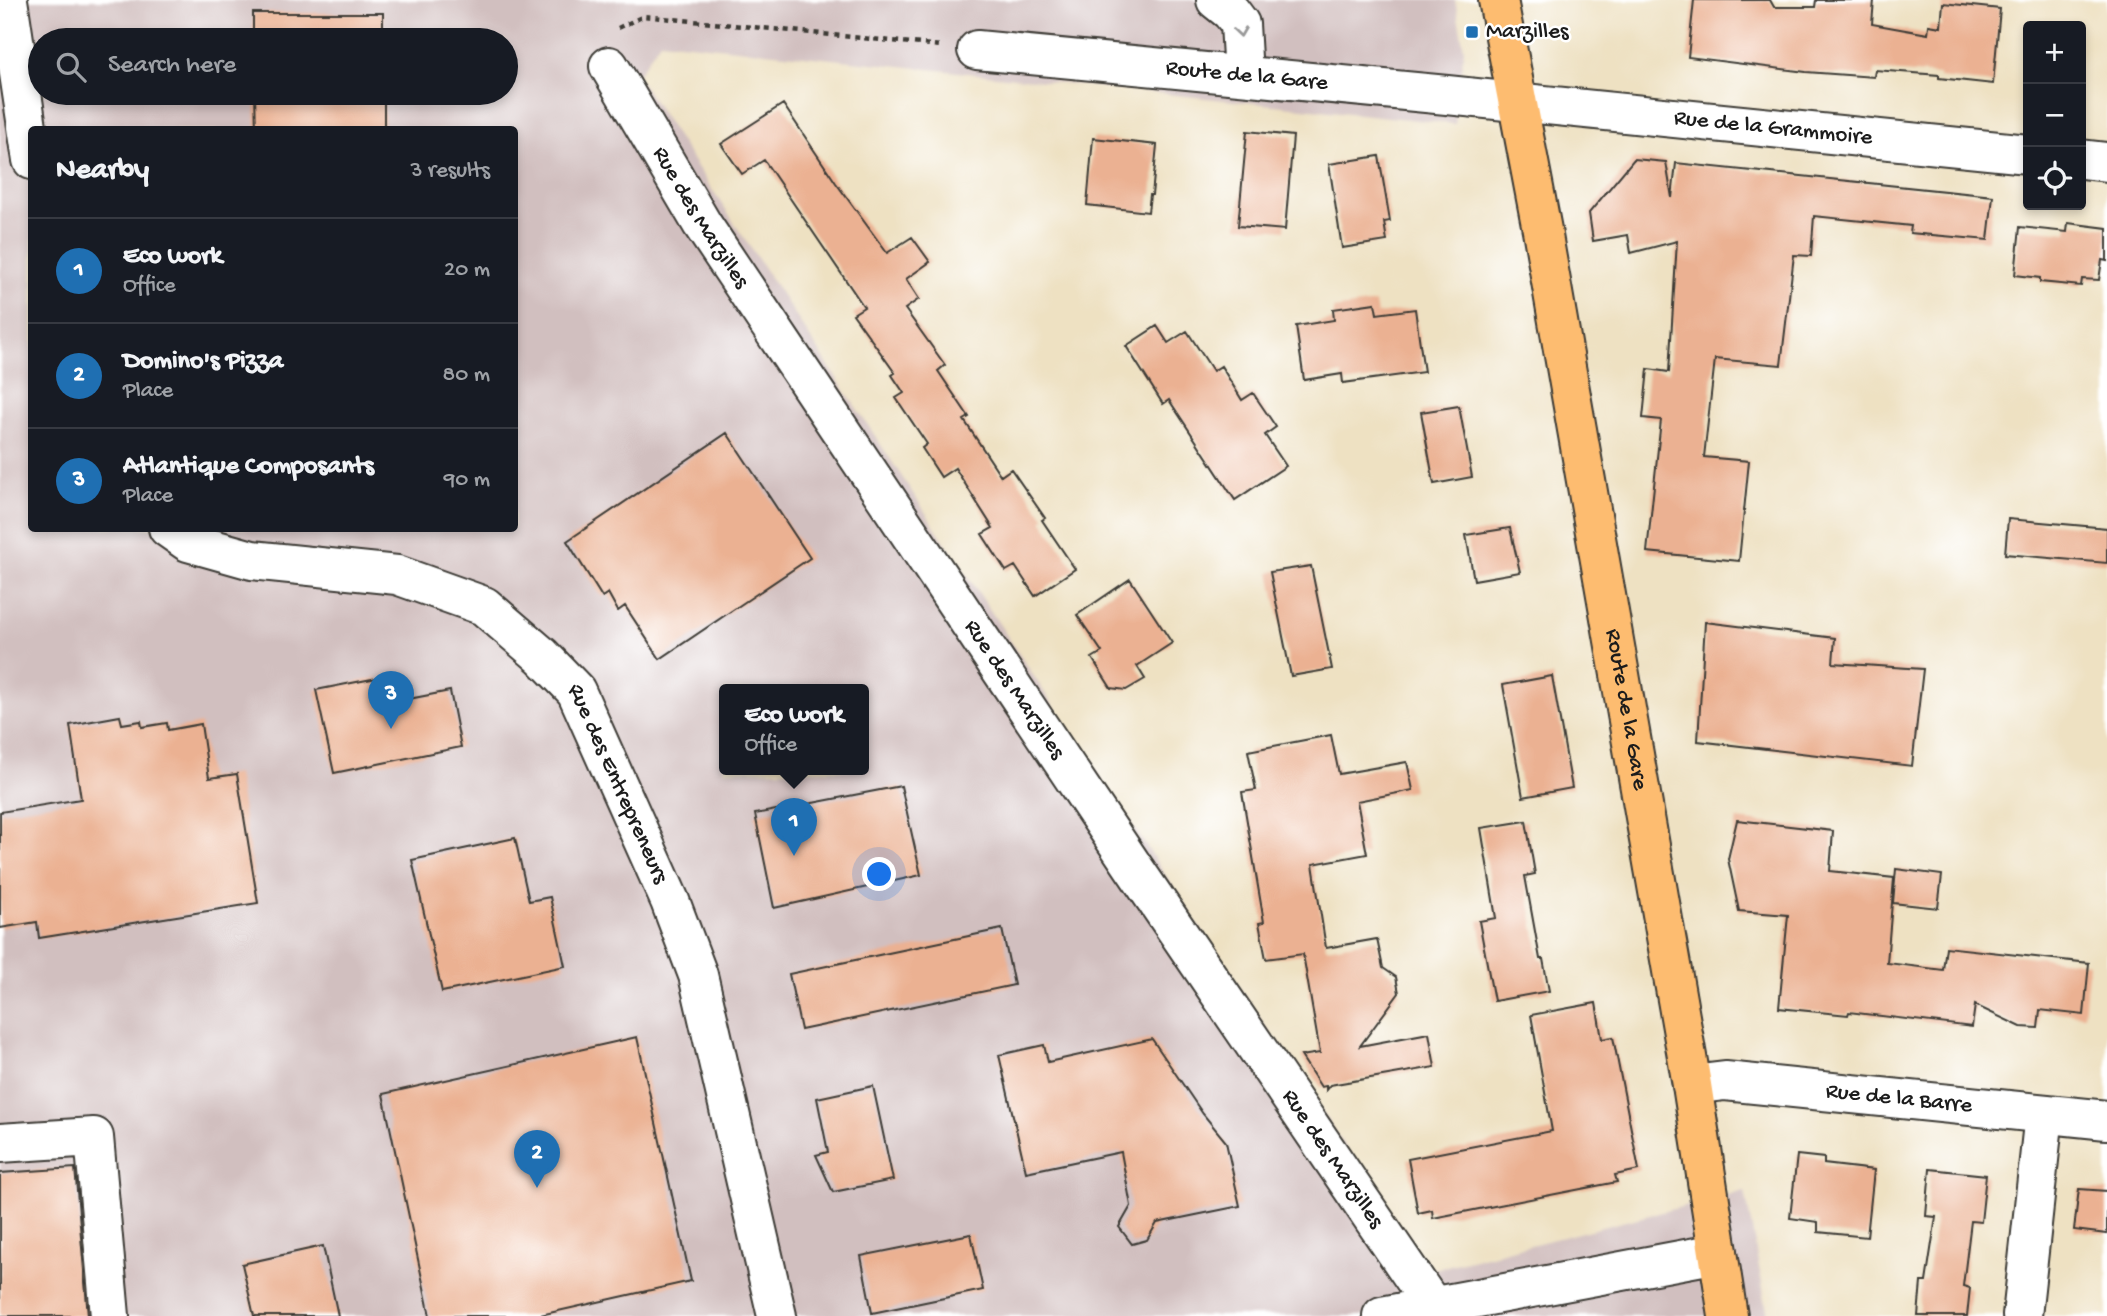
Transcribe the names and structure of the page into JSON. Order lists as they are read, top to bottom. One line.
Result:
{"streets":{"main road":["Route de la Gare"],"street":["Rue de la Grammoire","Rue des Marzilles","Rue des Entrepreneurs","Rue de la Barre"]},"crossings":[["Route de la Gare","Rue de la Grammoire"],["Route de la Gare","Rue de la Barre"]],"places":{"transit":["Marzilles"]},"page":{"map_buttons":["+","−"],"search":"Search here","heading":["Nearby","3 results"],"list":[{"mark":"1","name":"Eco work","note":"Office","value":"20 m"},{"mark":"2","name":"Domino's Pizza","note":"Place","value":"80 m"},{"mark":"3","name":"Atlantique Composants","note":"Place","value":"90 m"}],"pins":["3","1","2"],"popup":["Eco work","Office"]}}
